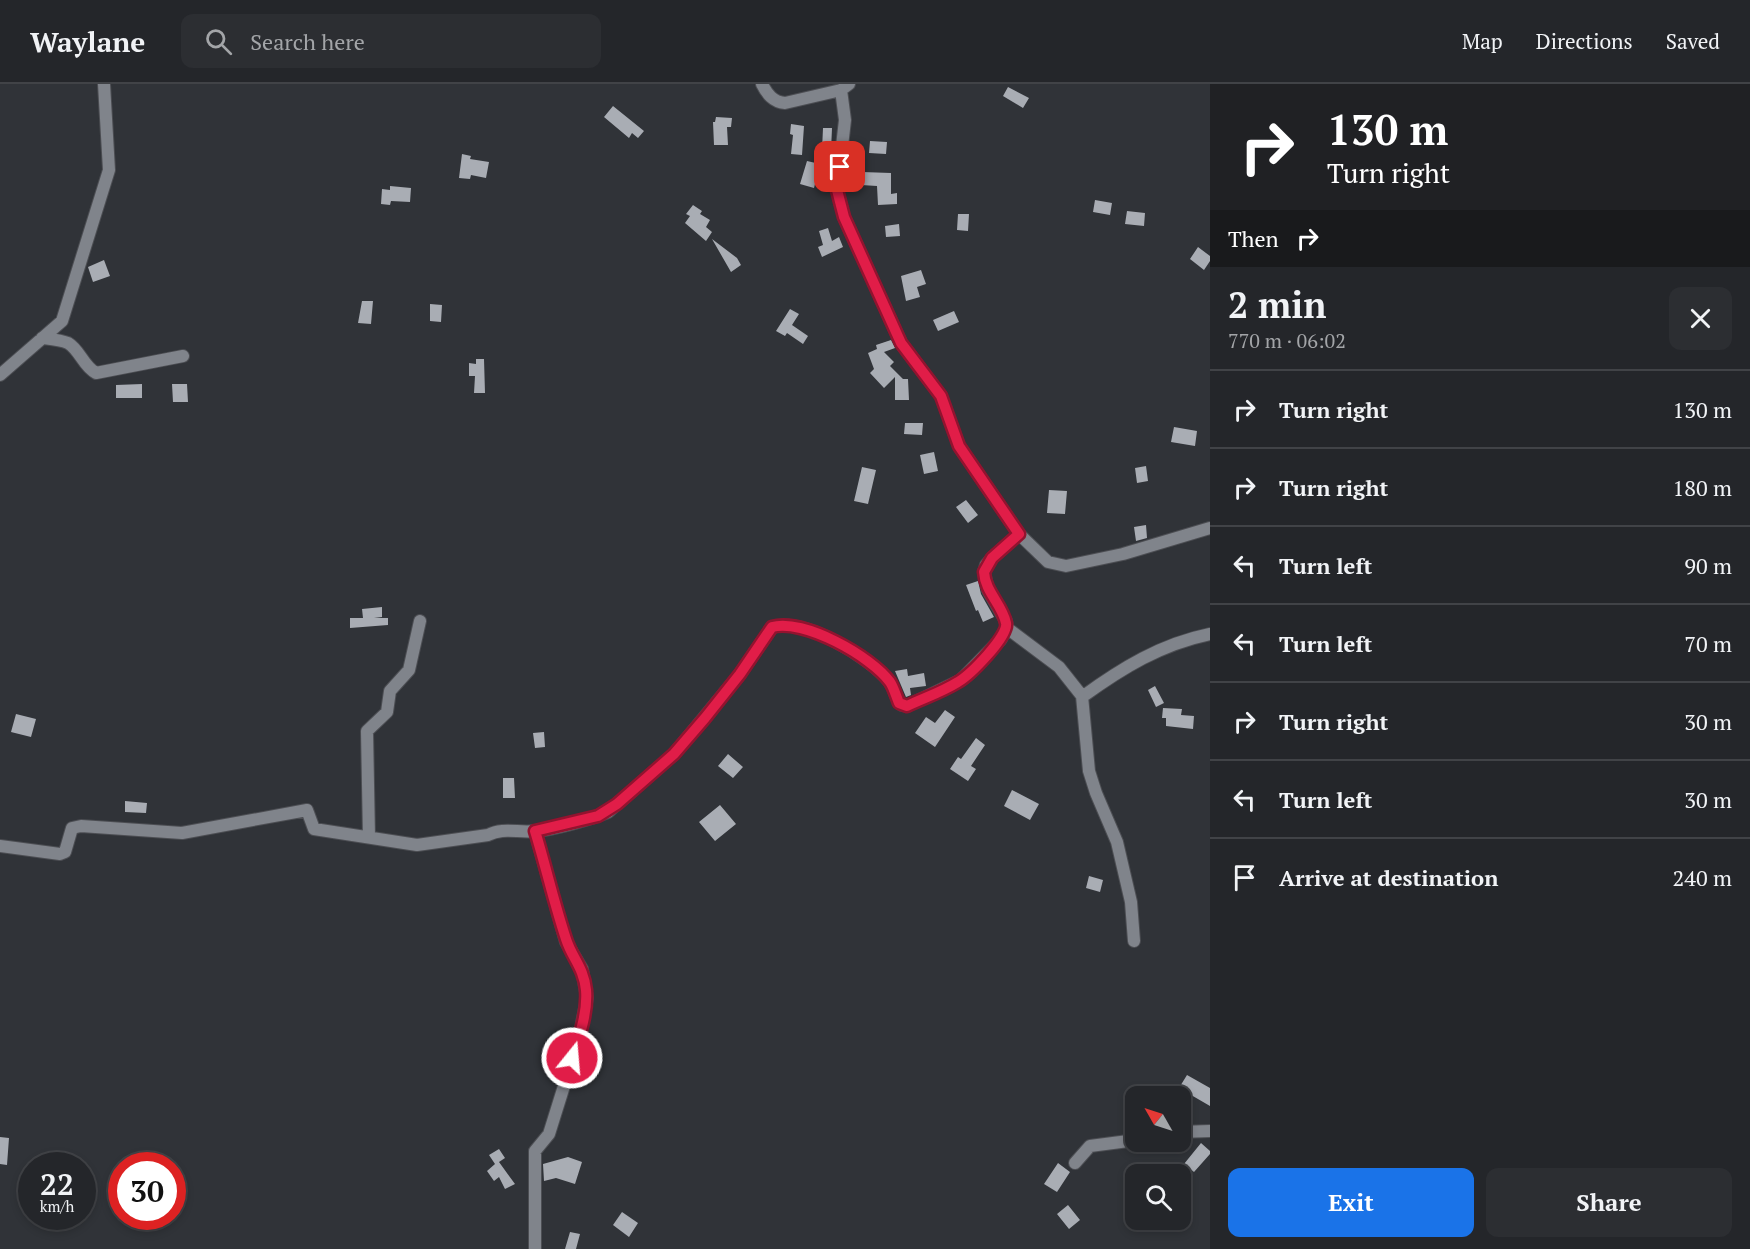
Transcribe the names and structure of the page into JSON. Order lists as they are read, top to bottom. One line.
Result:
{"north":"top left","page":{"header":"Waylane","search":"Search here","nav":["Map","Directions","Saved"],"turn":["130 m","Turn right"],"then":"Then","heading":["2 min","770 m · 06:02"],"list":[{"name":"Turn right","value":"130 m"},{"name":"Turn right","value":"180 m"},{"name":"Turn left","value":"90 m"},{"name":"Turn left","value":"70 m"},{"name":"Turn right","value":"30 m"},{"name":"Turn left","value":"30 m"},{"name":"Arrive at destination","value":"240 m"}],"speed":"22 km/h","limit":"30","buttons":["Exit","Share"]}}
